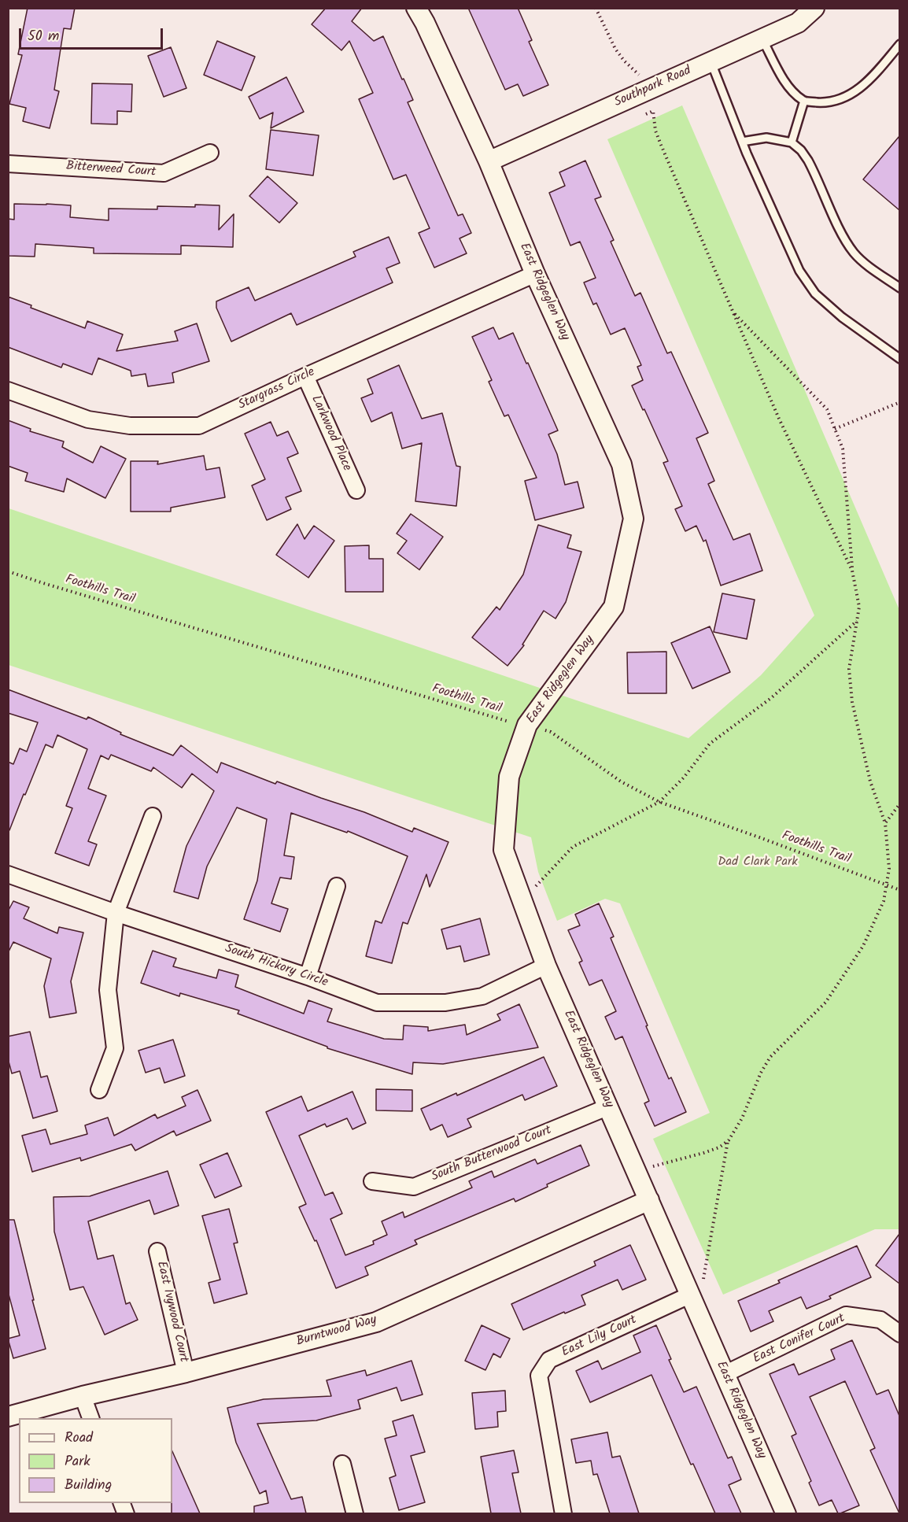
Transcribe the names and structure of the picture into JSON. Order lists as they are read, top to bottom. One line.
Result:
{"streets":{"street":["Southpark Road","Bitterweed Court","East Ridgeglen Way","Stargrass Circle","Larkwood Place","South Hickory Circle","South Butterwood Court","East Ivywood Court","Burntwood Way","East Lily Court","East Conifer Court"],"path":["Foothills Trail"]},"crossings":[["Southpark Road","East Ridgeglen Way"],["East Ridgeglen Way","Stargrass Circle"],["East Ridgeglen Way","Foothills Trail"],["East Ridgeglen Way","South Hickory Circle"],["East Ridgeglen Way","South Butterwood Court"],["East Ridgeglen Way","Burntwood Way"],["East Ridgeglen Way","East Lily Court"],["East Ridgeglen Way","East Conifer Court"],["Stargrass Circle","Larkwood Place"],["East Ivywood Court","Burntwood Way"]],"parks":["Dad Clark Park"],"legend":["Road","Park","Building"],"scale_bar":"50 m"}
